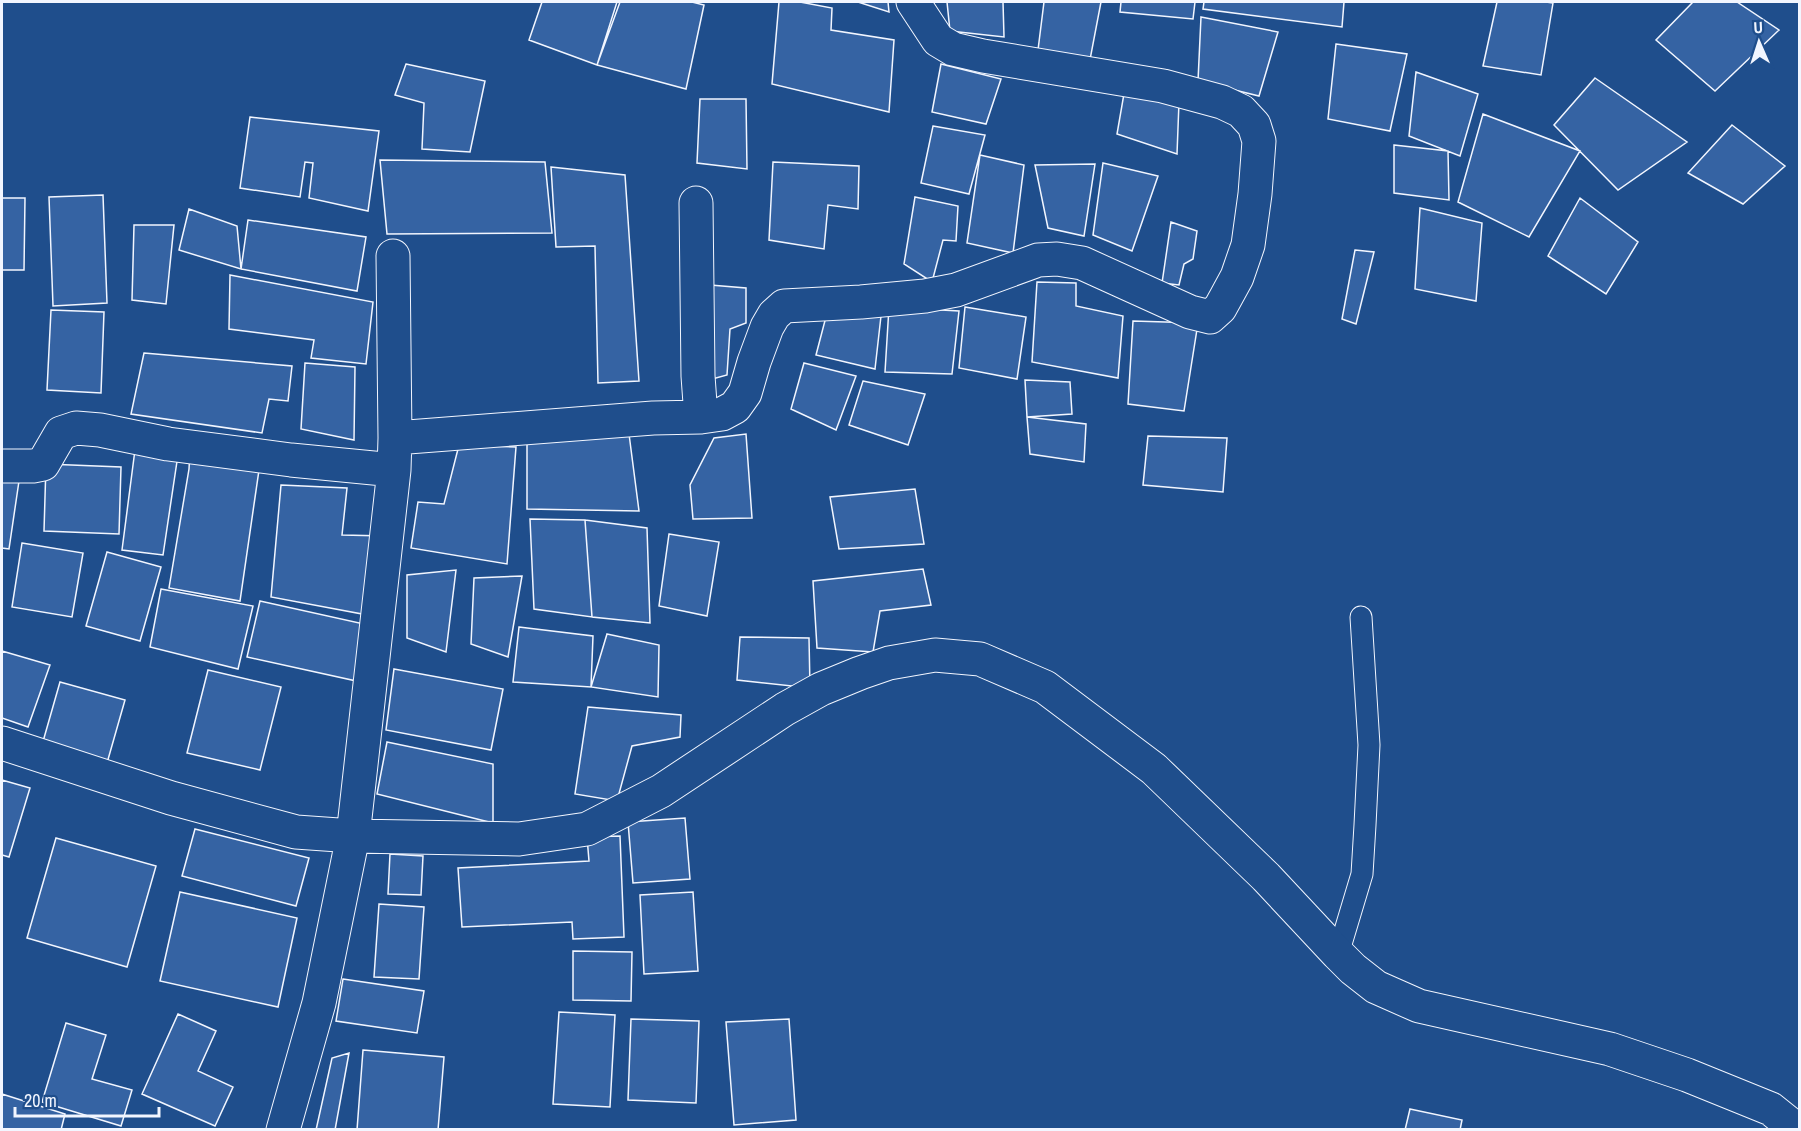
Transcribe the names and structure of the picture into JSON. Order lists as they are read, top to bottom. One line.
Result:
{"scale_bar":"20 m","north":"top"}
